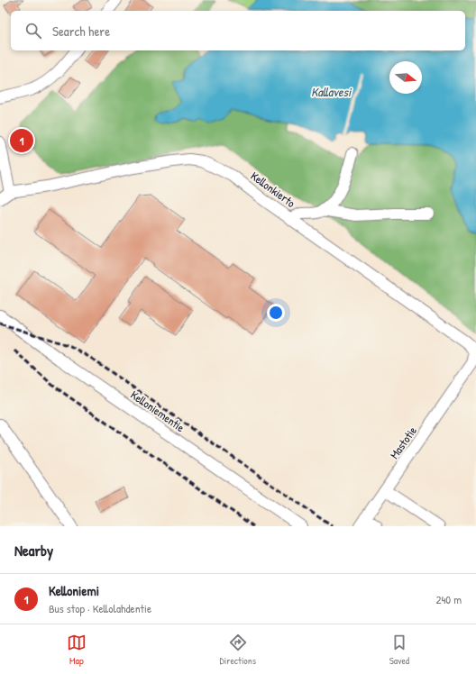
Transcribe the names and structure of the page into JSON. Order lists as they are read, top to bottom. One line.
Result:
{"streets":{"street":["Kellonkierto","Kelloniementie","Mastotie"]},"crossings":[["Kellonkierto","Mastotie"]],"water":["Kallavesi"],"north":"right","page":{"search":"Search here","pins":"1","heading":"Nearby","list":[{"mark":"1","name":"Kelloniemi","note":"Bus stop · Kellolahdentie","value":"240 m"}],"nav":["Map","Directions","Saved"]}}
